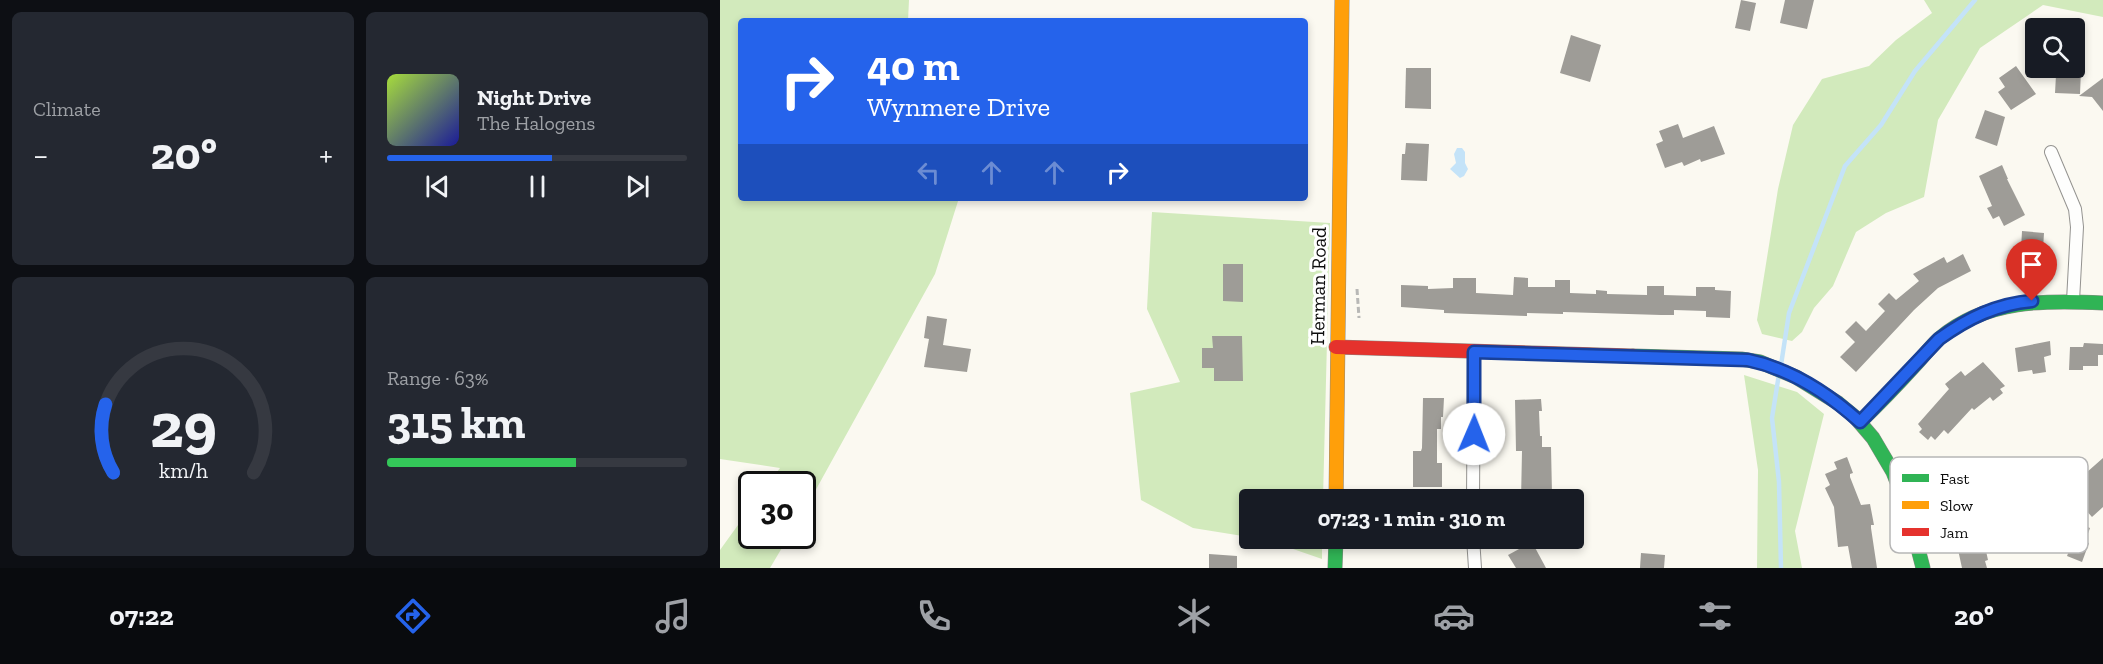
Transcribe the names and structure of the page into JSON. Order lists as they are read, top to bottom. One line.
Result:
{"streets":{"street":["Herman Road"]},"legend":["Fast","Slow","Jam"],"page":{"tile":["Climate",["Range · 63%","315 km"]],"turn":["40 m","Wynmere Drive"],"song":["Night Drive","The Halogens"],"heat":["−","20°","+"],"limit":"30","trip":"07:23 · 1 min · 310 m","tabs":["07:22","20°"],"gauge":["29","km/h"]}}
